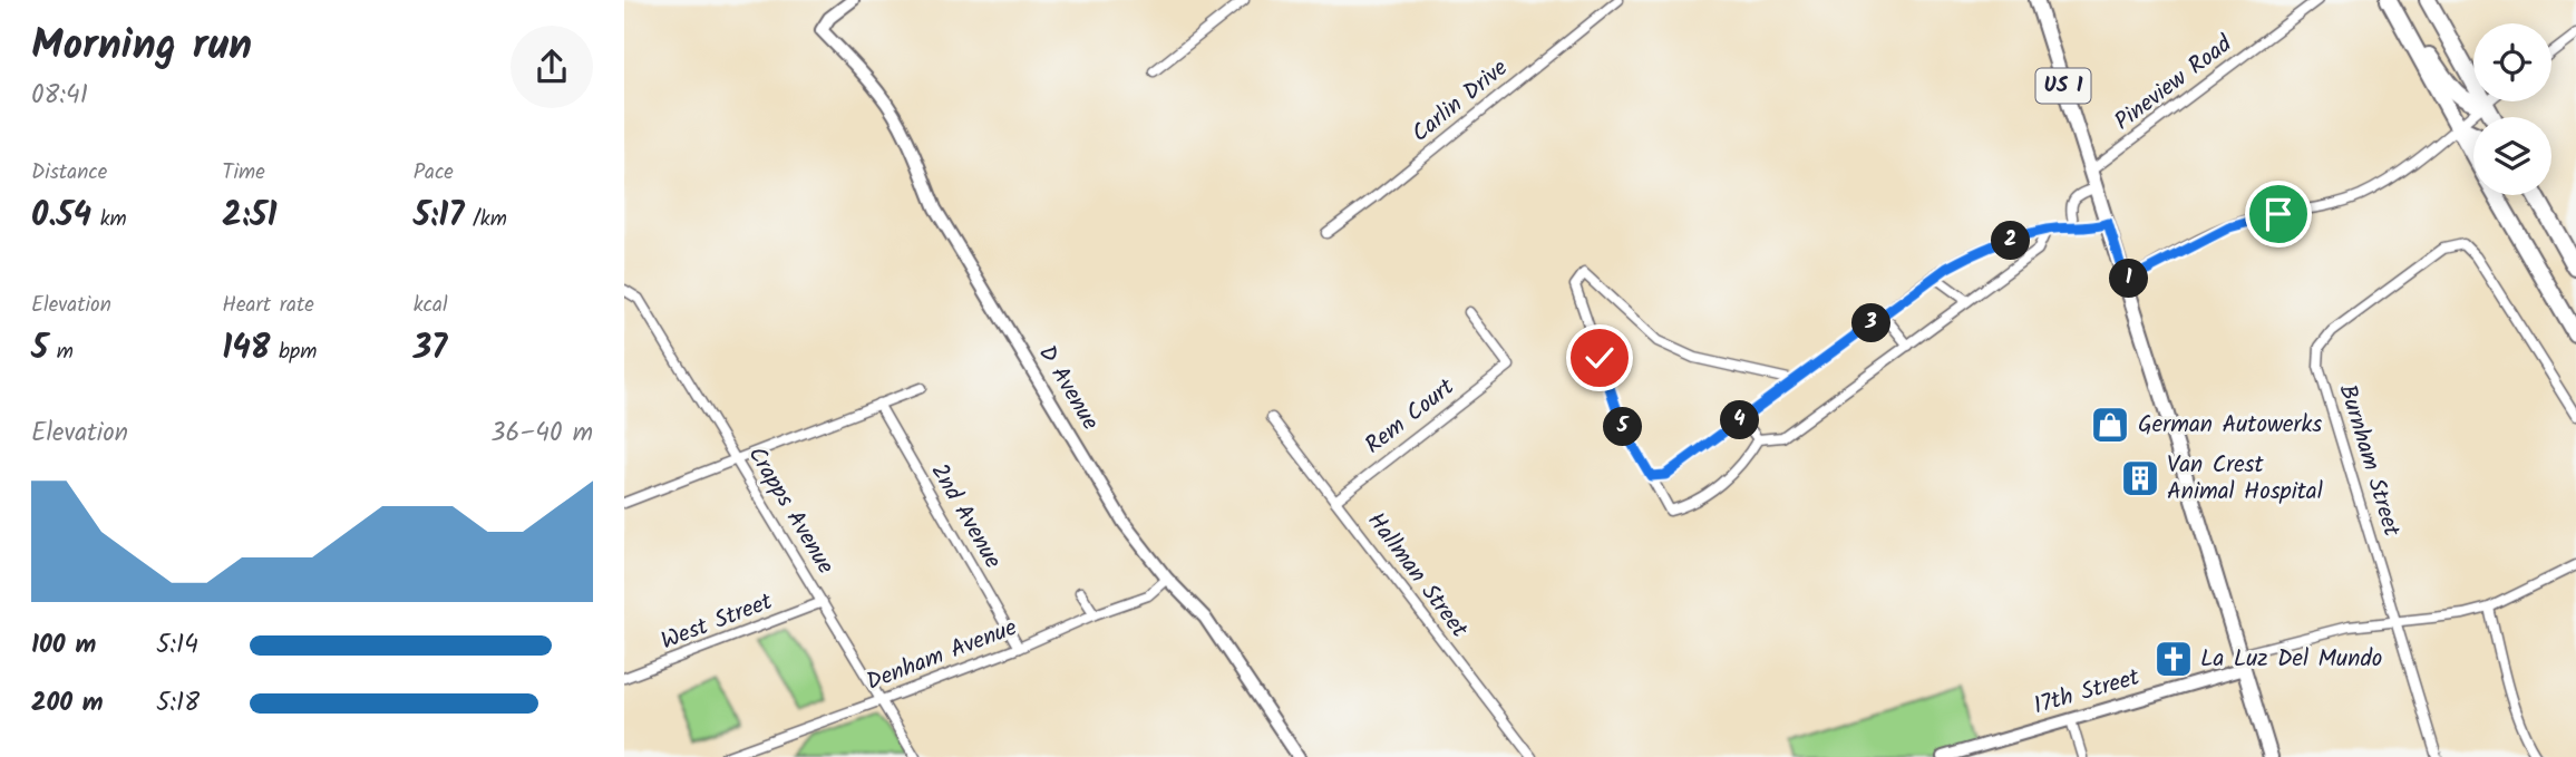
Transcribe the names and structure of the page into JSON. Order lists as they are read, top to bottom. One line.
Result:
{"streets":{"main road":["US 1"],"street":["Pineview Road","Carlin Drive","D Avenue","Rem Court","Burnham Street","Crapps Avenue","2nd Avenue","Hallman Street","West Street","Denham Avenue","17th Street"]},"crossings":[["Pineview Road","US 1"],["US 1","17th Street"],["D Avenue","Denham Avenue"],["Rem Court","Hallman Street"],["Crapps Avenue","West Street"],["Crapps Avenue","Denham Avenue"],["2nd Avenue","Denham Avenue"]],"places":{"shop":["German Autowerks"],"building":["Van Crest Animal Hospital"],"church":["La Luz Del Mundo"]},"page":{"heading":["Morning run","08:41"],"stats":[["Distance","0.54 km"],["Time","2:51"],["Pace","5:17 /km"],["Elevation","5 m"],["Heart rate","148 bpm"],["kcal","37"]],"pins":["2","1","3","4","5"],"chart":["Elevation","36–40 m"],"list":[{"name":"100 m","note":"5:14"},{"name":"200 m","note":"5:18"}]}}
